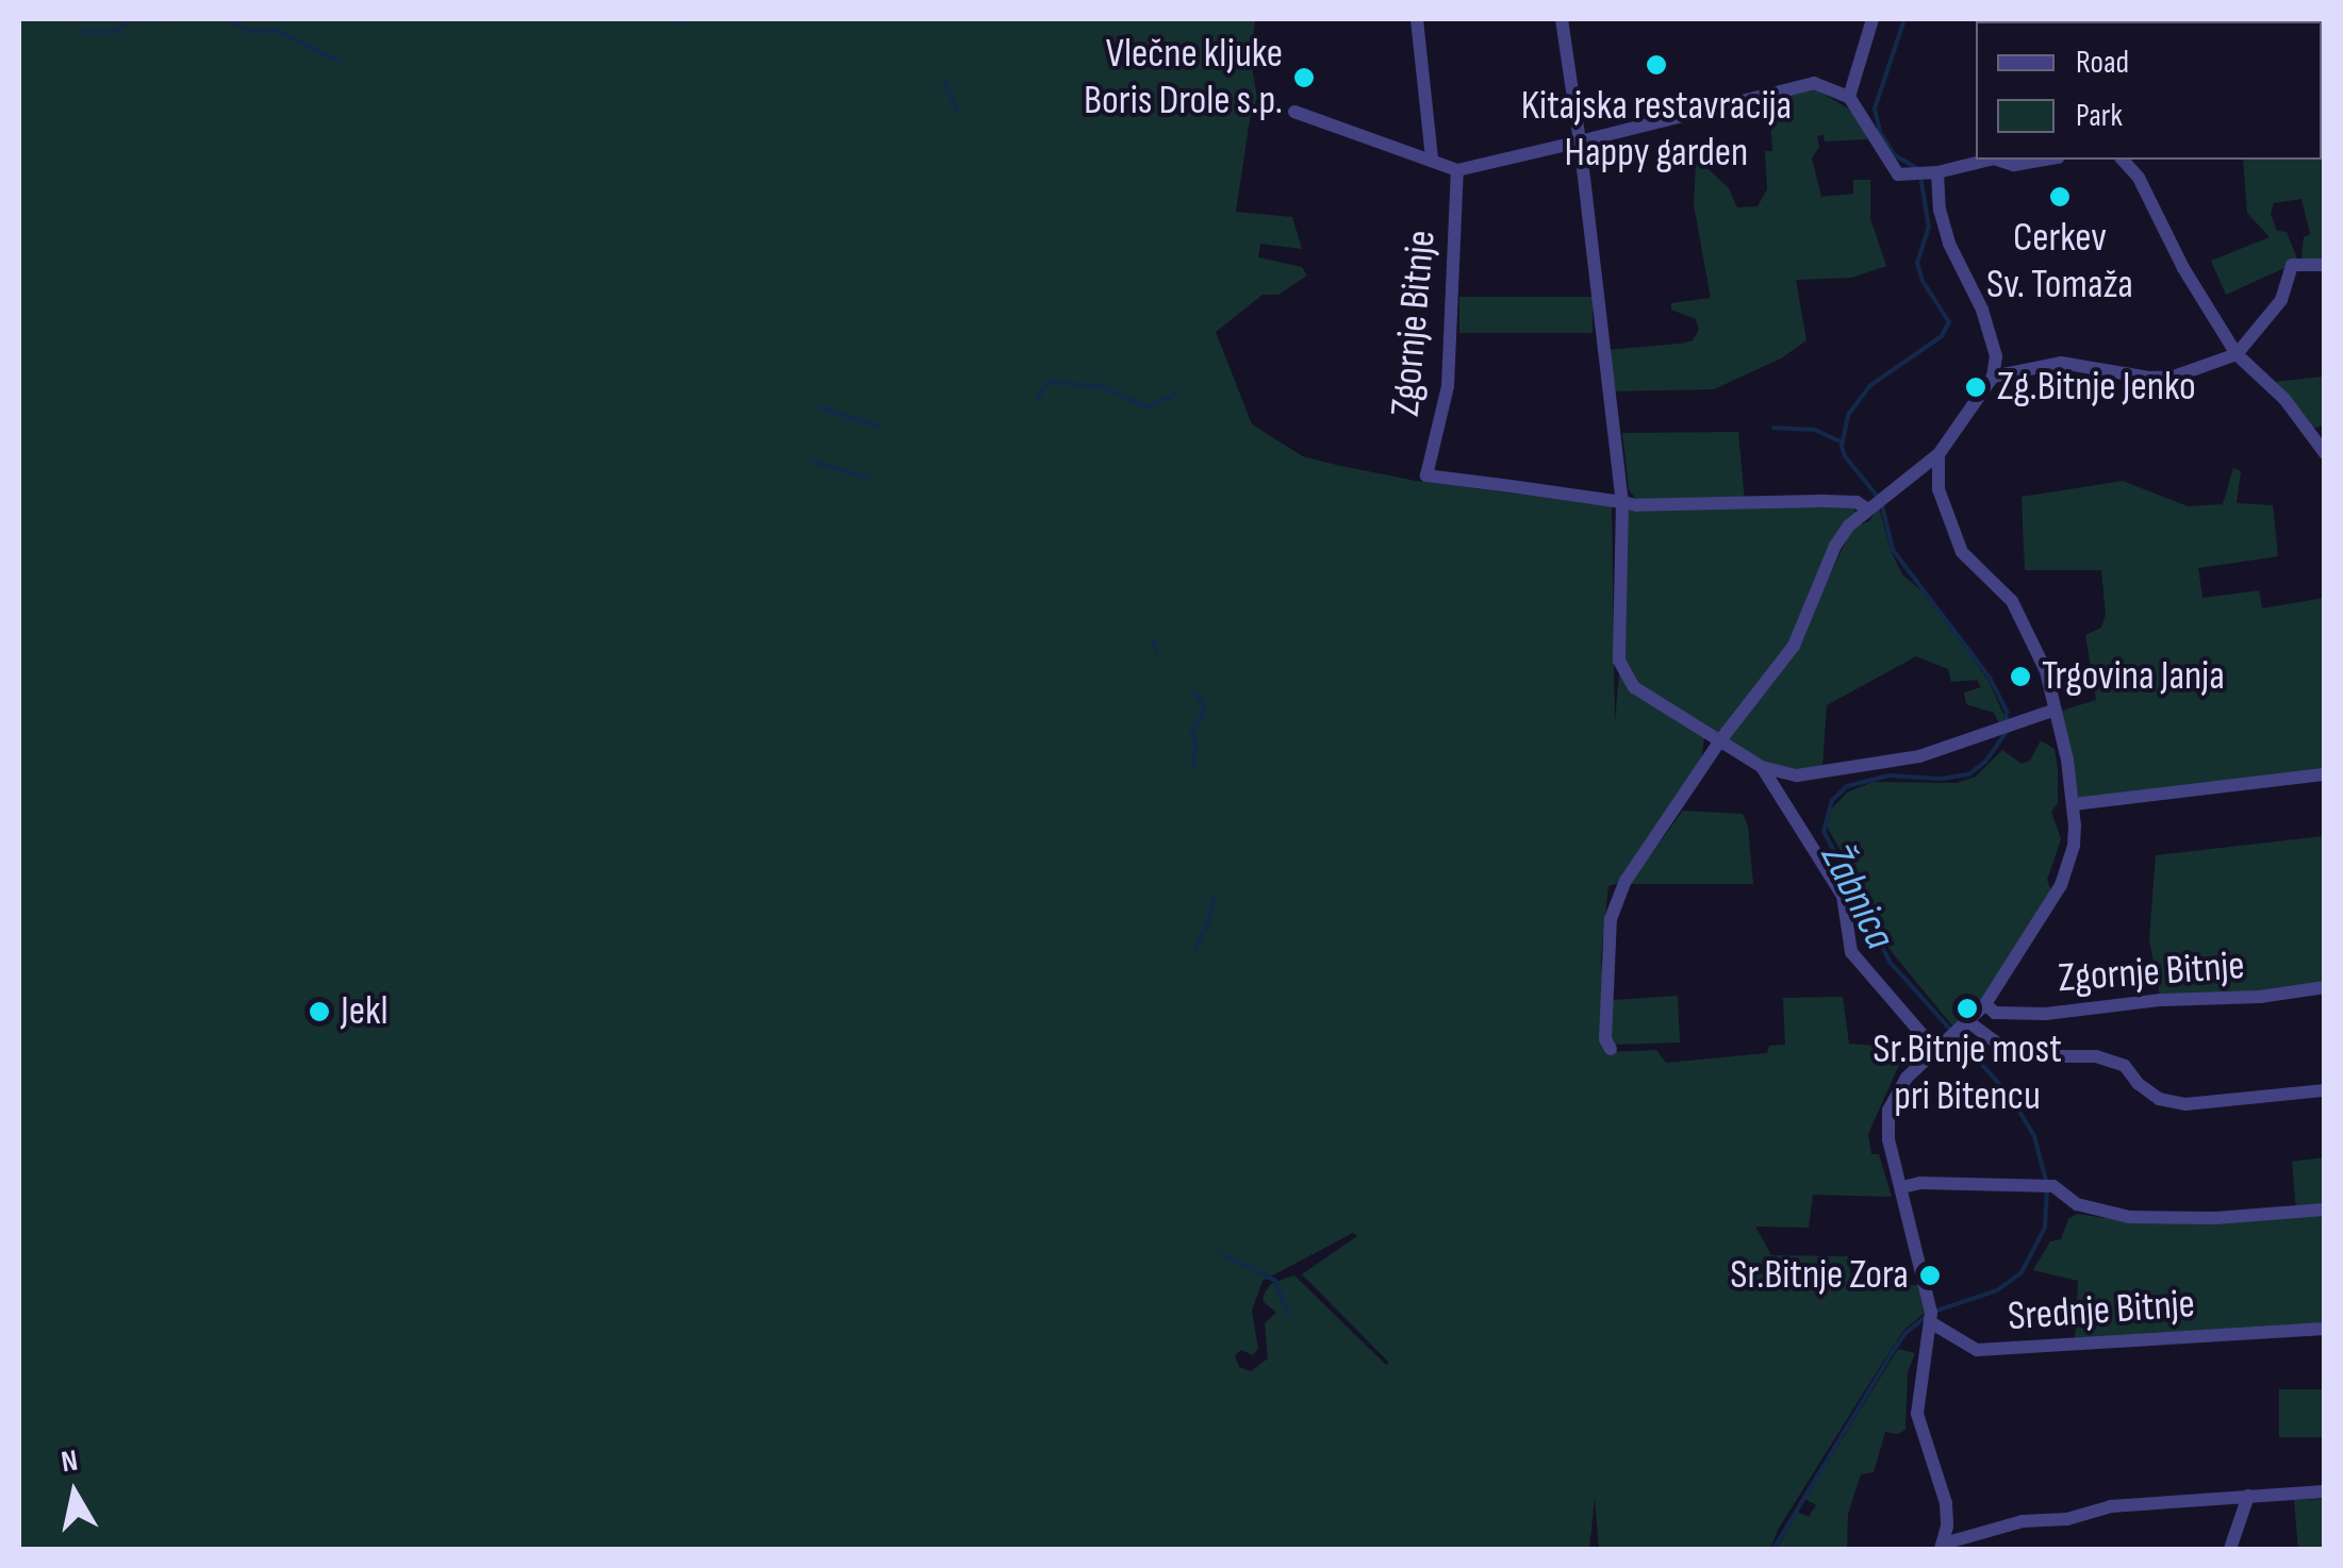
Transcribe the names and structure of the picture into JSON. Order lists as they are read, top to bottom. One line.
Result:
{"streets":{"street":["Zgornje Bitnje","Srednje Bitnje"]},"water":["Žabnica"],"places":["Kitajska restavracija Happy garden","Vlečne kljuke Boris Drole s.p.","Cerkev Sv. Tomaža","Zg.Bitnje Jenko","Trgovina Janja","Sr.Bitnje most pri Bitencu","Jekl","Sr.Bitnje Zora"],"legend":["Road","Park"],"north":"top"}
